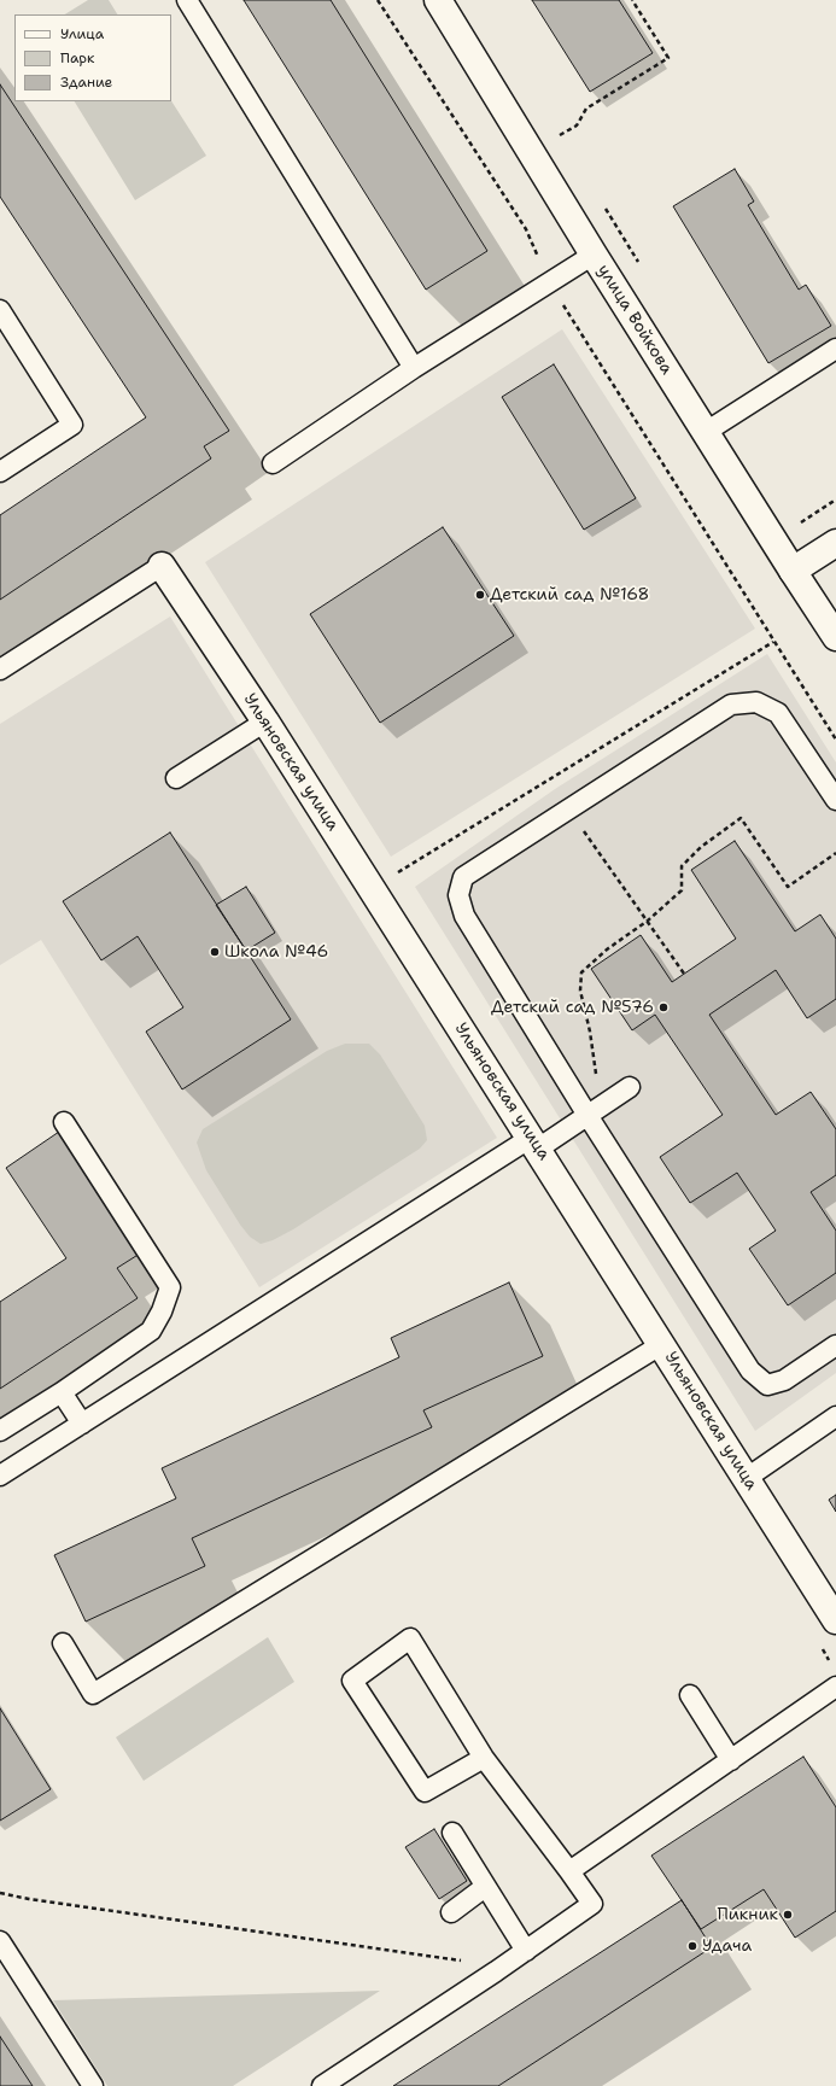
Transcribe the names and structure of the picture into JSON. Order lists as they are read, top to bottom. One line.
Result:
{"streets":{"street":["улица Войкова","Ульяновская улица"]},"places":["Детский сад №168","Школа №46","Детский сад №576","Пикник","Удача"],"legend":["Улица","Парк","Здание"]}
